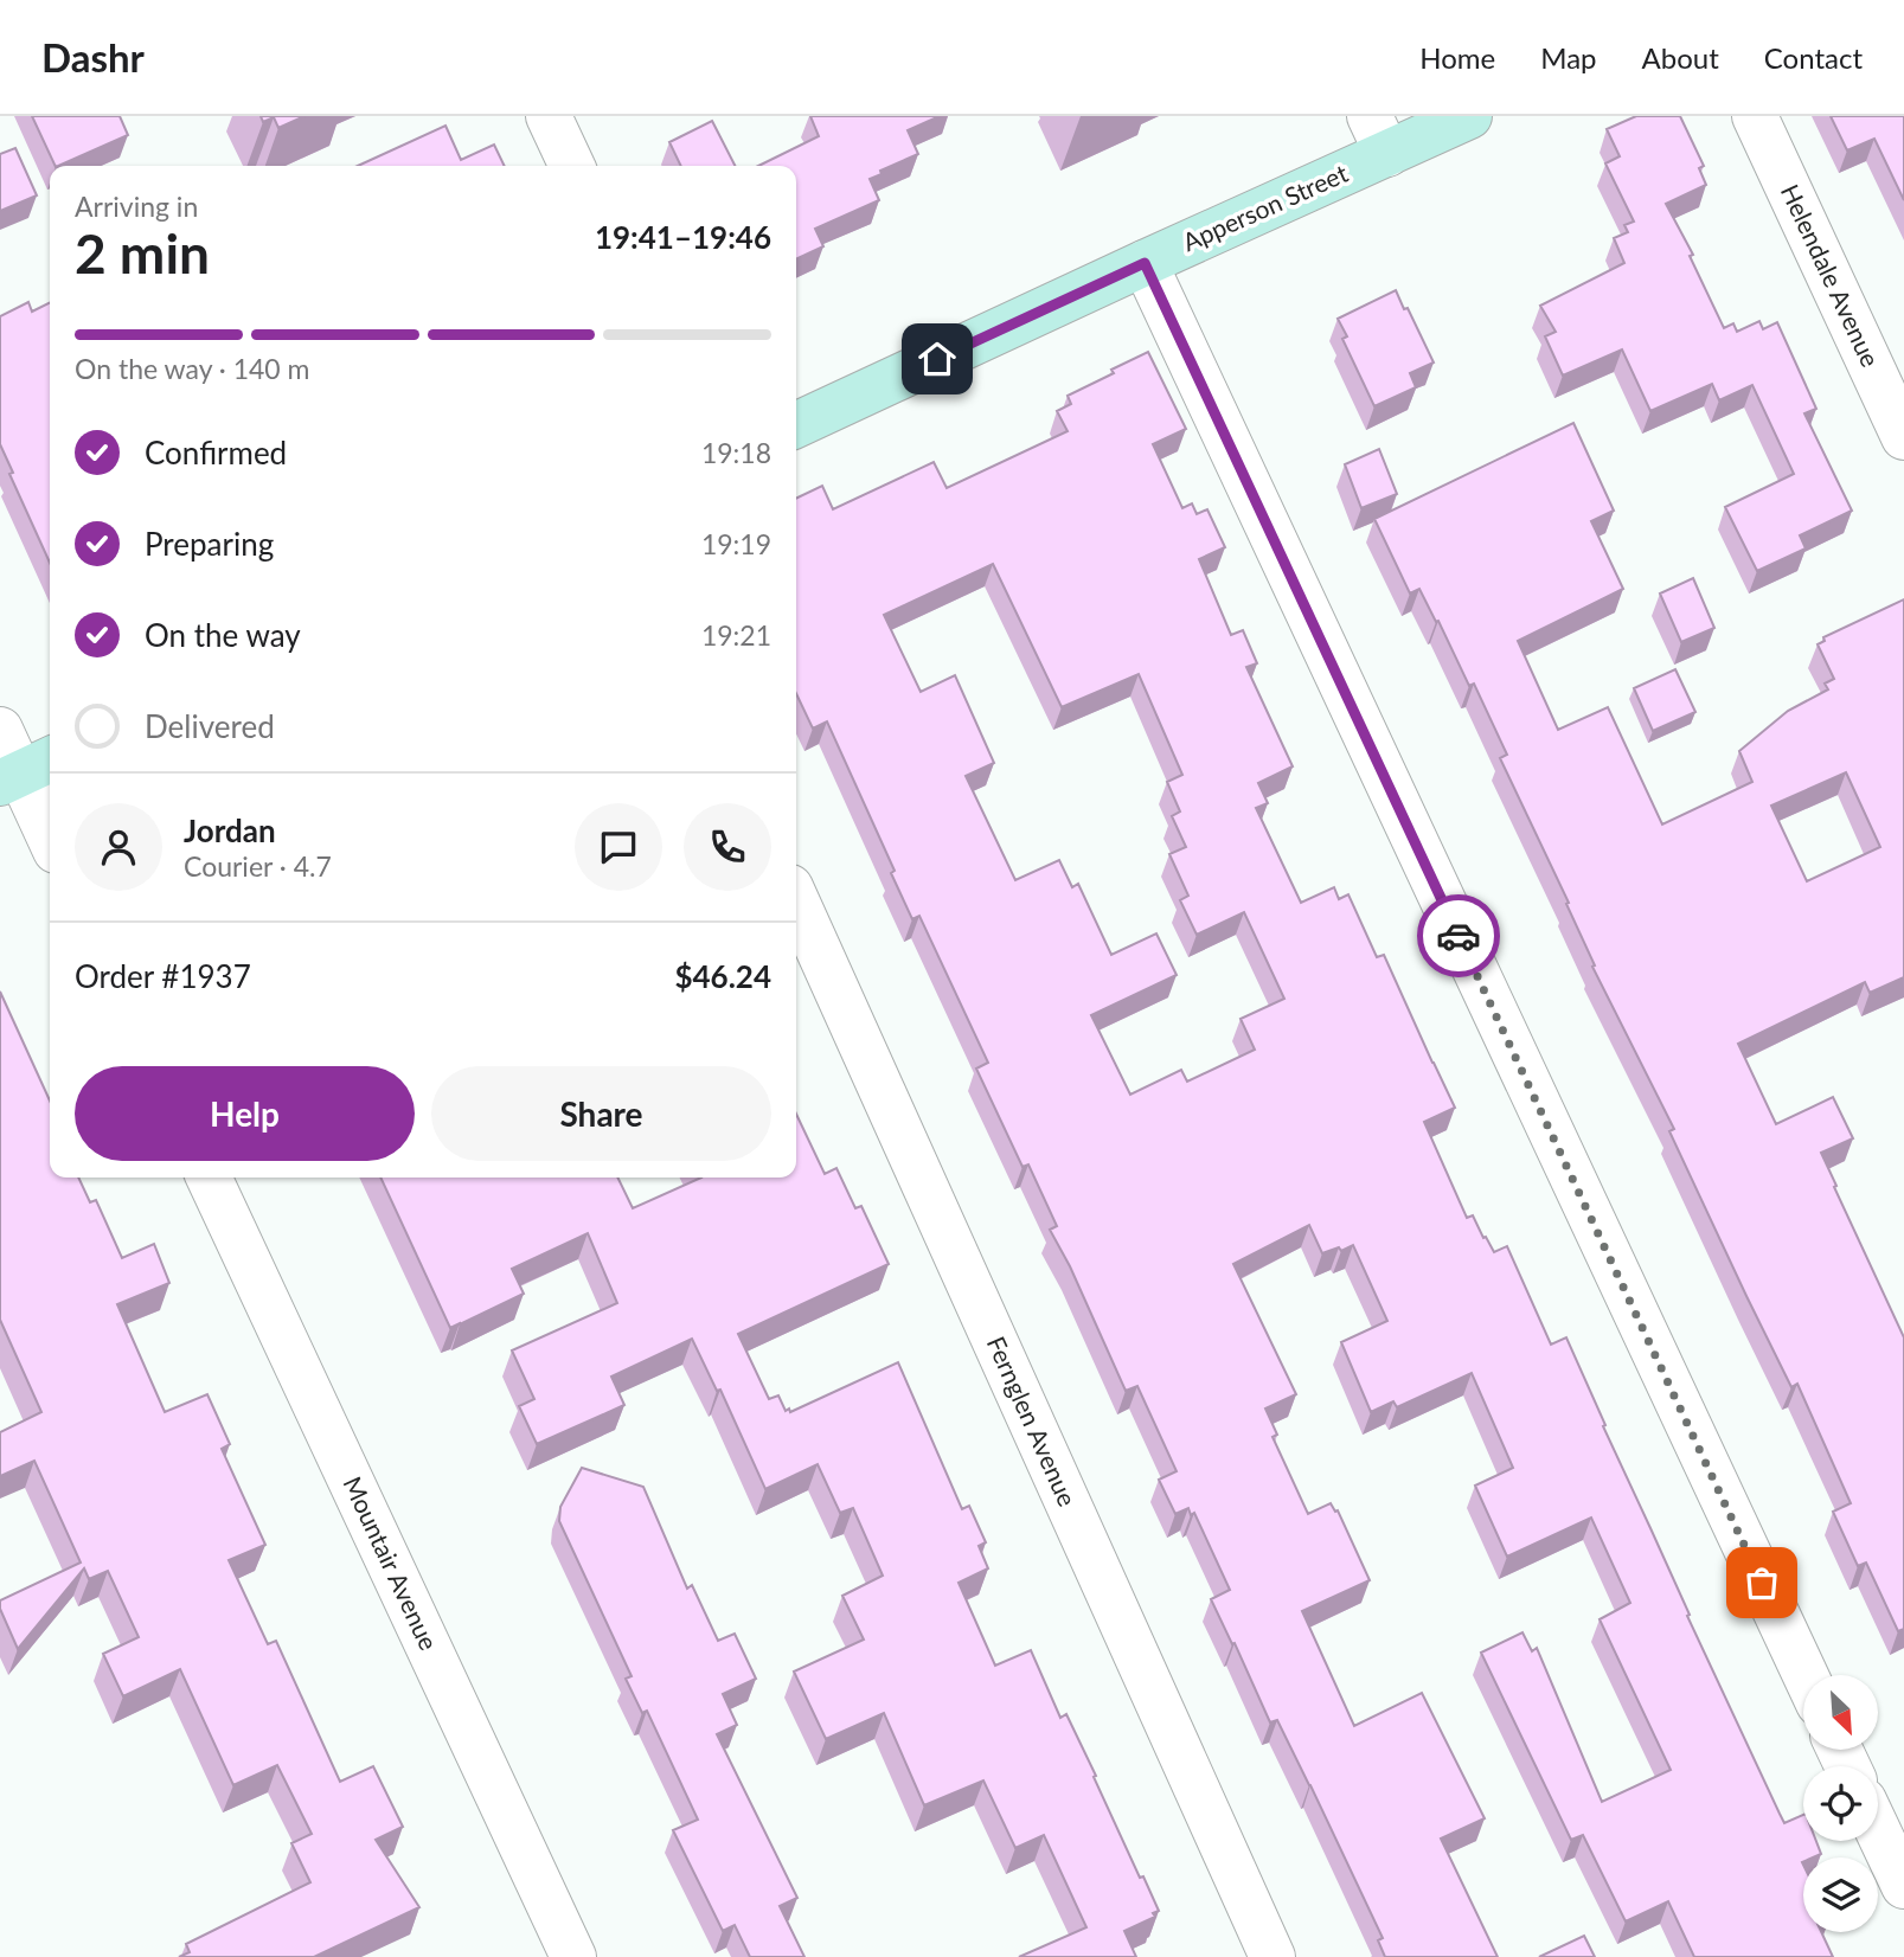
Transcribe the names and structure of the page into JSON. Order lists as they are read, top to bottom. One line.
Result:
{"streets":{"main road":["Apperson Street"],"street":["Helendale Avenue","Fernglen Avenue","Mountair Avenue"]},"north":"bottom right","page":{"header":"Dashr","nav":["Home","Map","About","Contact"],"heading":["2 min","Arriving in","19:41–19:46"],"panel":["Jordan","Courier · 4.7","Order #1937","$46.24"],"bar":"On the way · 140 m","list":[["Confirmed","19:18"],["Preparing","19:19"],["On the way","19:21"],"Delivered"],"buttons":["Help","Share"]}}
